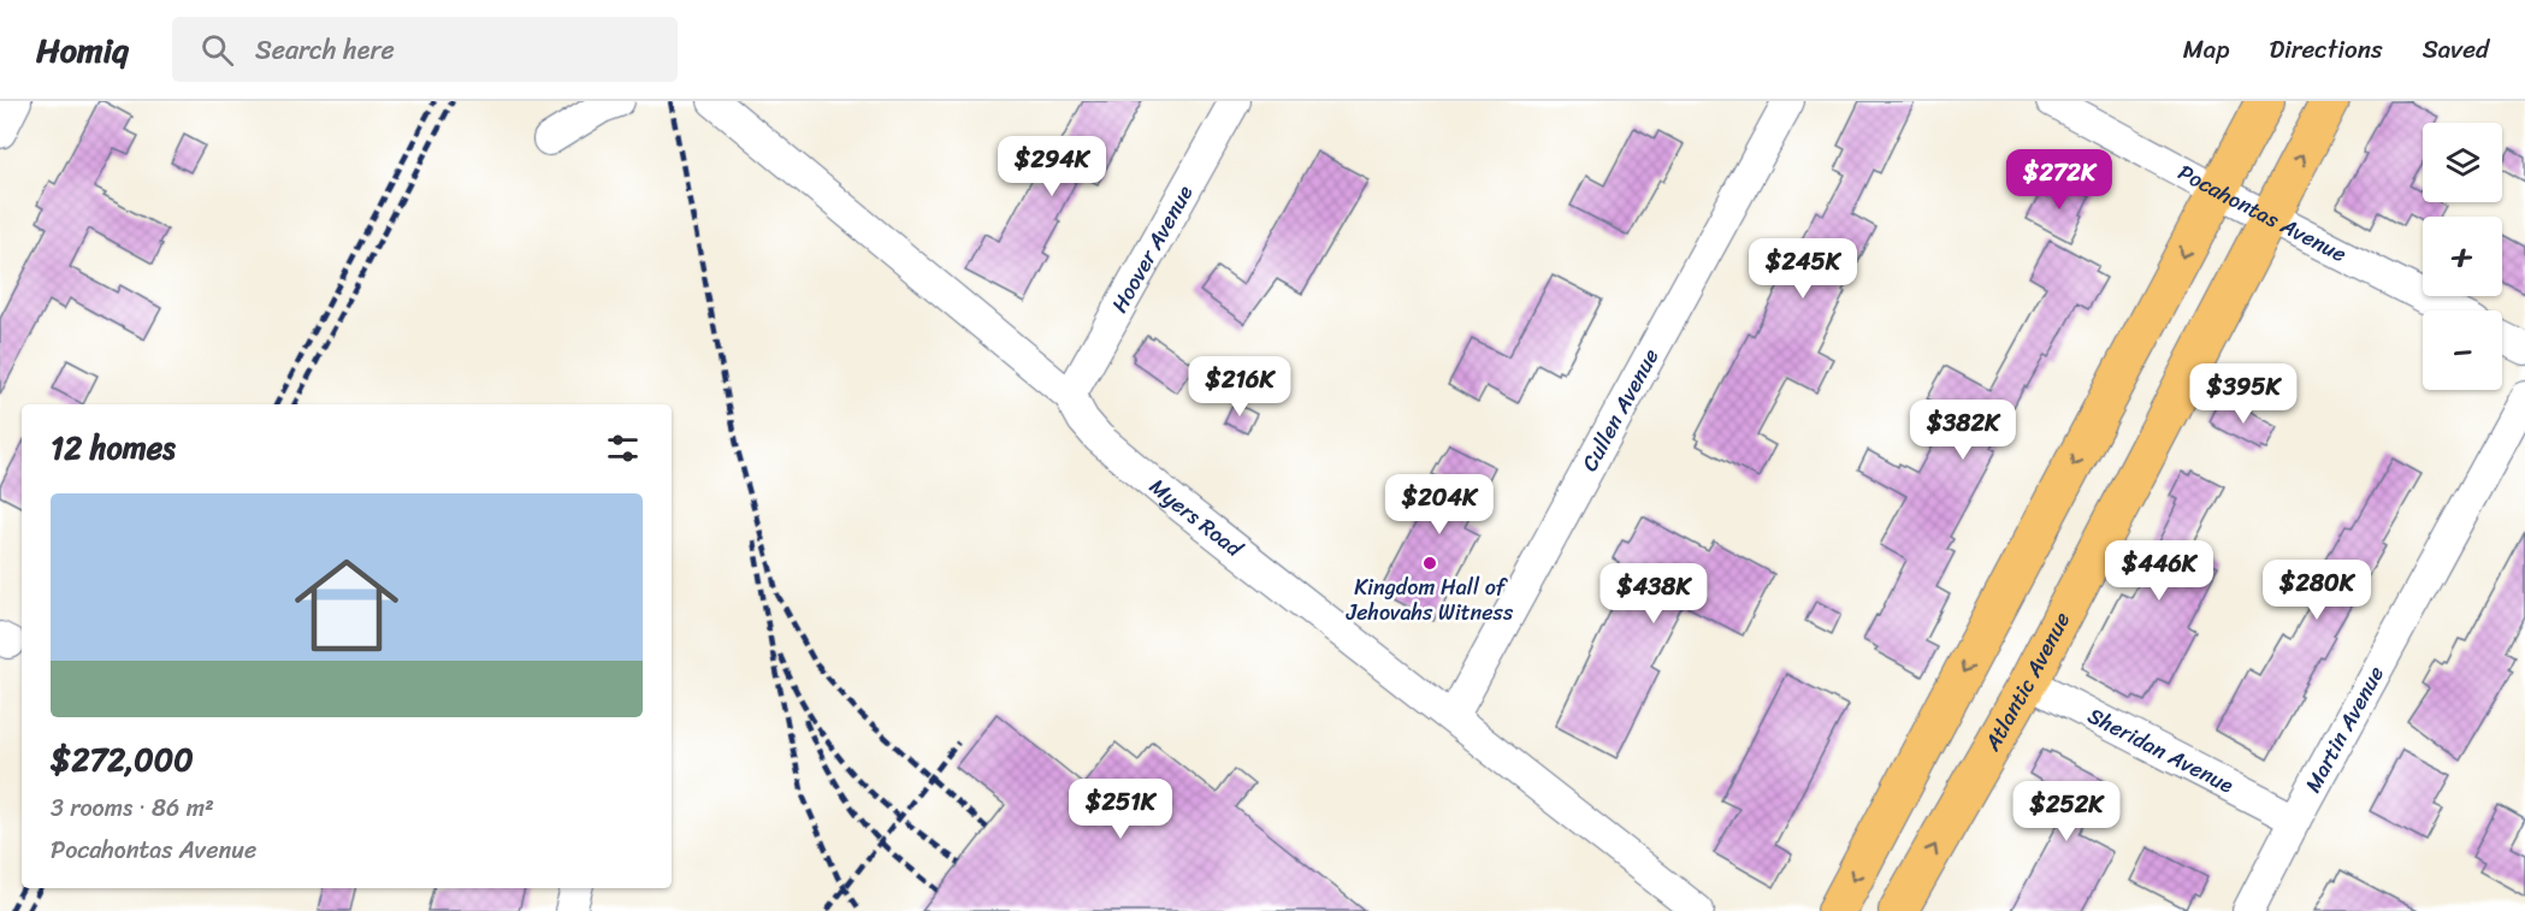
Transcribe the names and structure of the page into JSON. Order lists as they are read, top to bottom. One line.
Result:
{"streets":{"main road":["Atlantic Avenue"],"street":["Pocahontas Avenue","Hoover Avenue","Cullen Avenue","Myers Road","Martin Avenue","Sheridan Avenue"]},"crossings":[["Pocahontas Avenue","Atlantic Avenue"],["Hoover Avenue","Myers Road"],["Cullen Avenue","Myers Road"],["Atlantic Avenue","Sheridan Avenue"],["Martin Avenue","Sheridan Avenue"]],"places":["Kingdom Hall of Jehovahs Witness"],"page":{"header":"Homiq","search":"Search here","nav":["Map","Directions","Saved"],"map_buttons":["+","−"],"price":["$294K","$272K","$245K","$216K","$395K","$382K","$204K","$446K","$280K","$438K","$251K","$252K"],"heading":"12 homes","list":[{"name":"$272,000","note":"3 rooms · 86 m² · Pocahontas Avenue"}]}}
